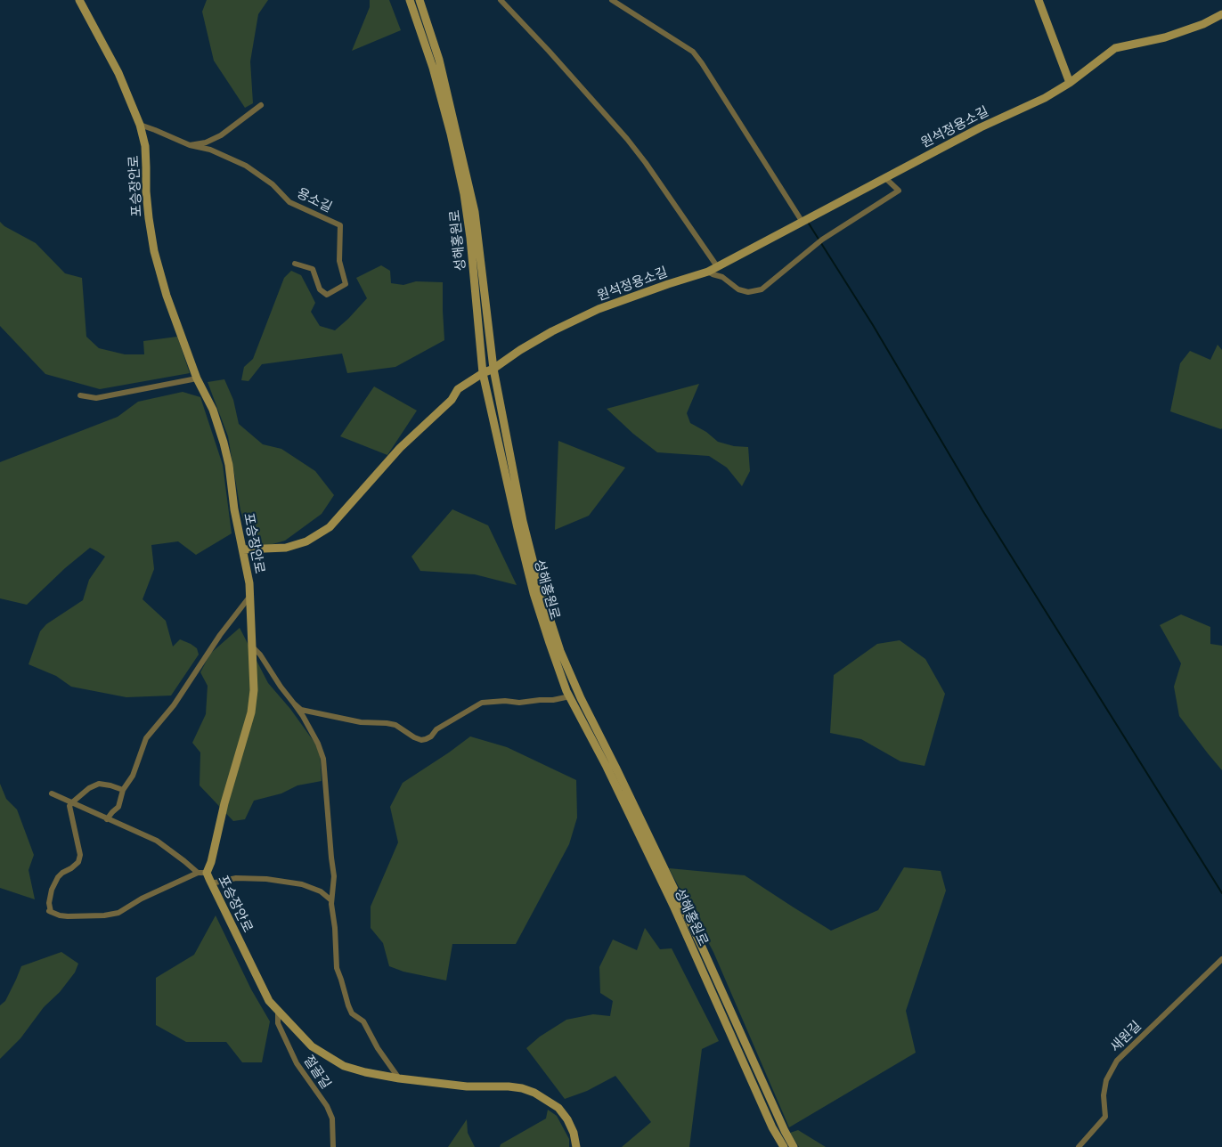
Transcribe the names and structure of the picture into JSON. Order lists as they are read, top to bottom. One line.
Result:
{"streets":{"street":["원석정용소길","포승장안로","용소길","성해홍원로","새원길","절골길"]},"crossings":[["원석정용소길","포승장안로"],["원석정용소길","성해홍원로"],["포승장안로","용소길"],["포승장안로","절골길"]]}
